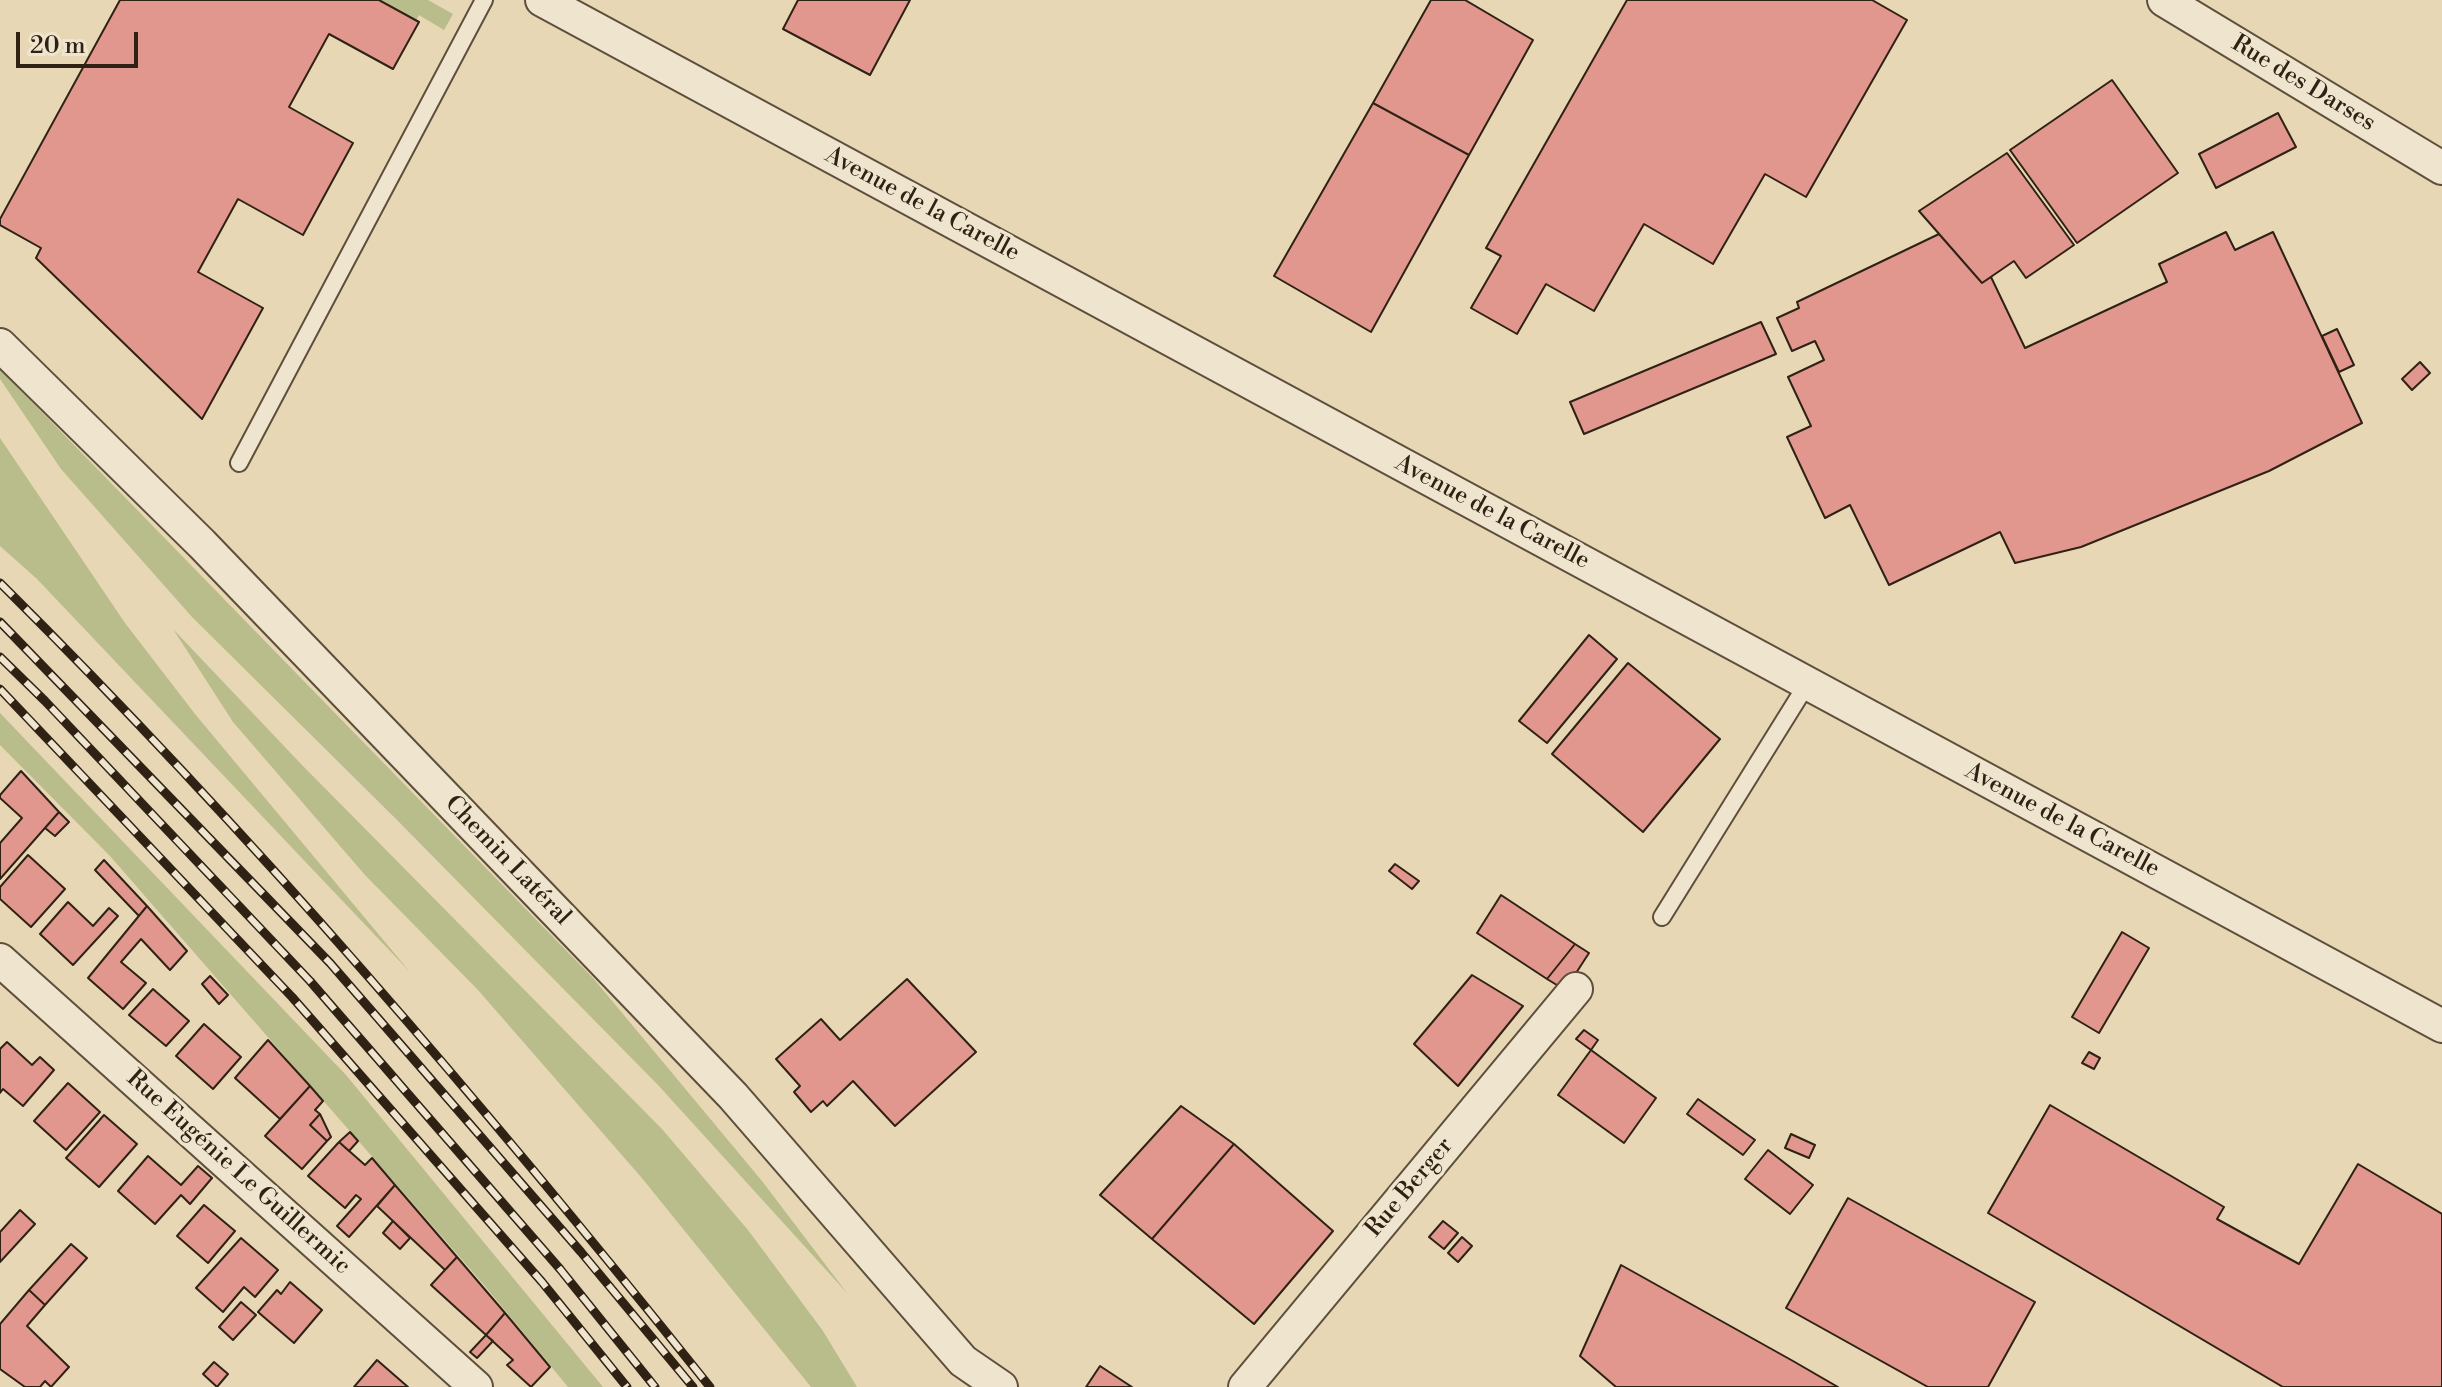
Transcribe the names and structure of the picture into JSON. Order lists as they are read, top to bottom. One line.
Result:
{"streets":{"street":["Rue des Darses","Avenue de la Carelle","Chemin Latéral","Rue Eugénie Le Guillermic","Rue Berger"]},"scale_bar":"20 m"}
